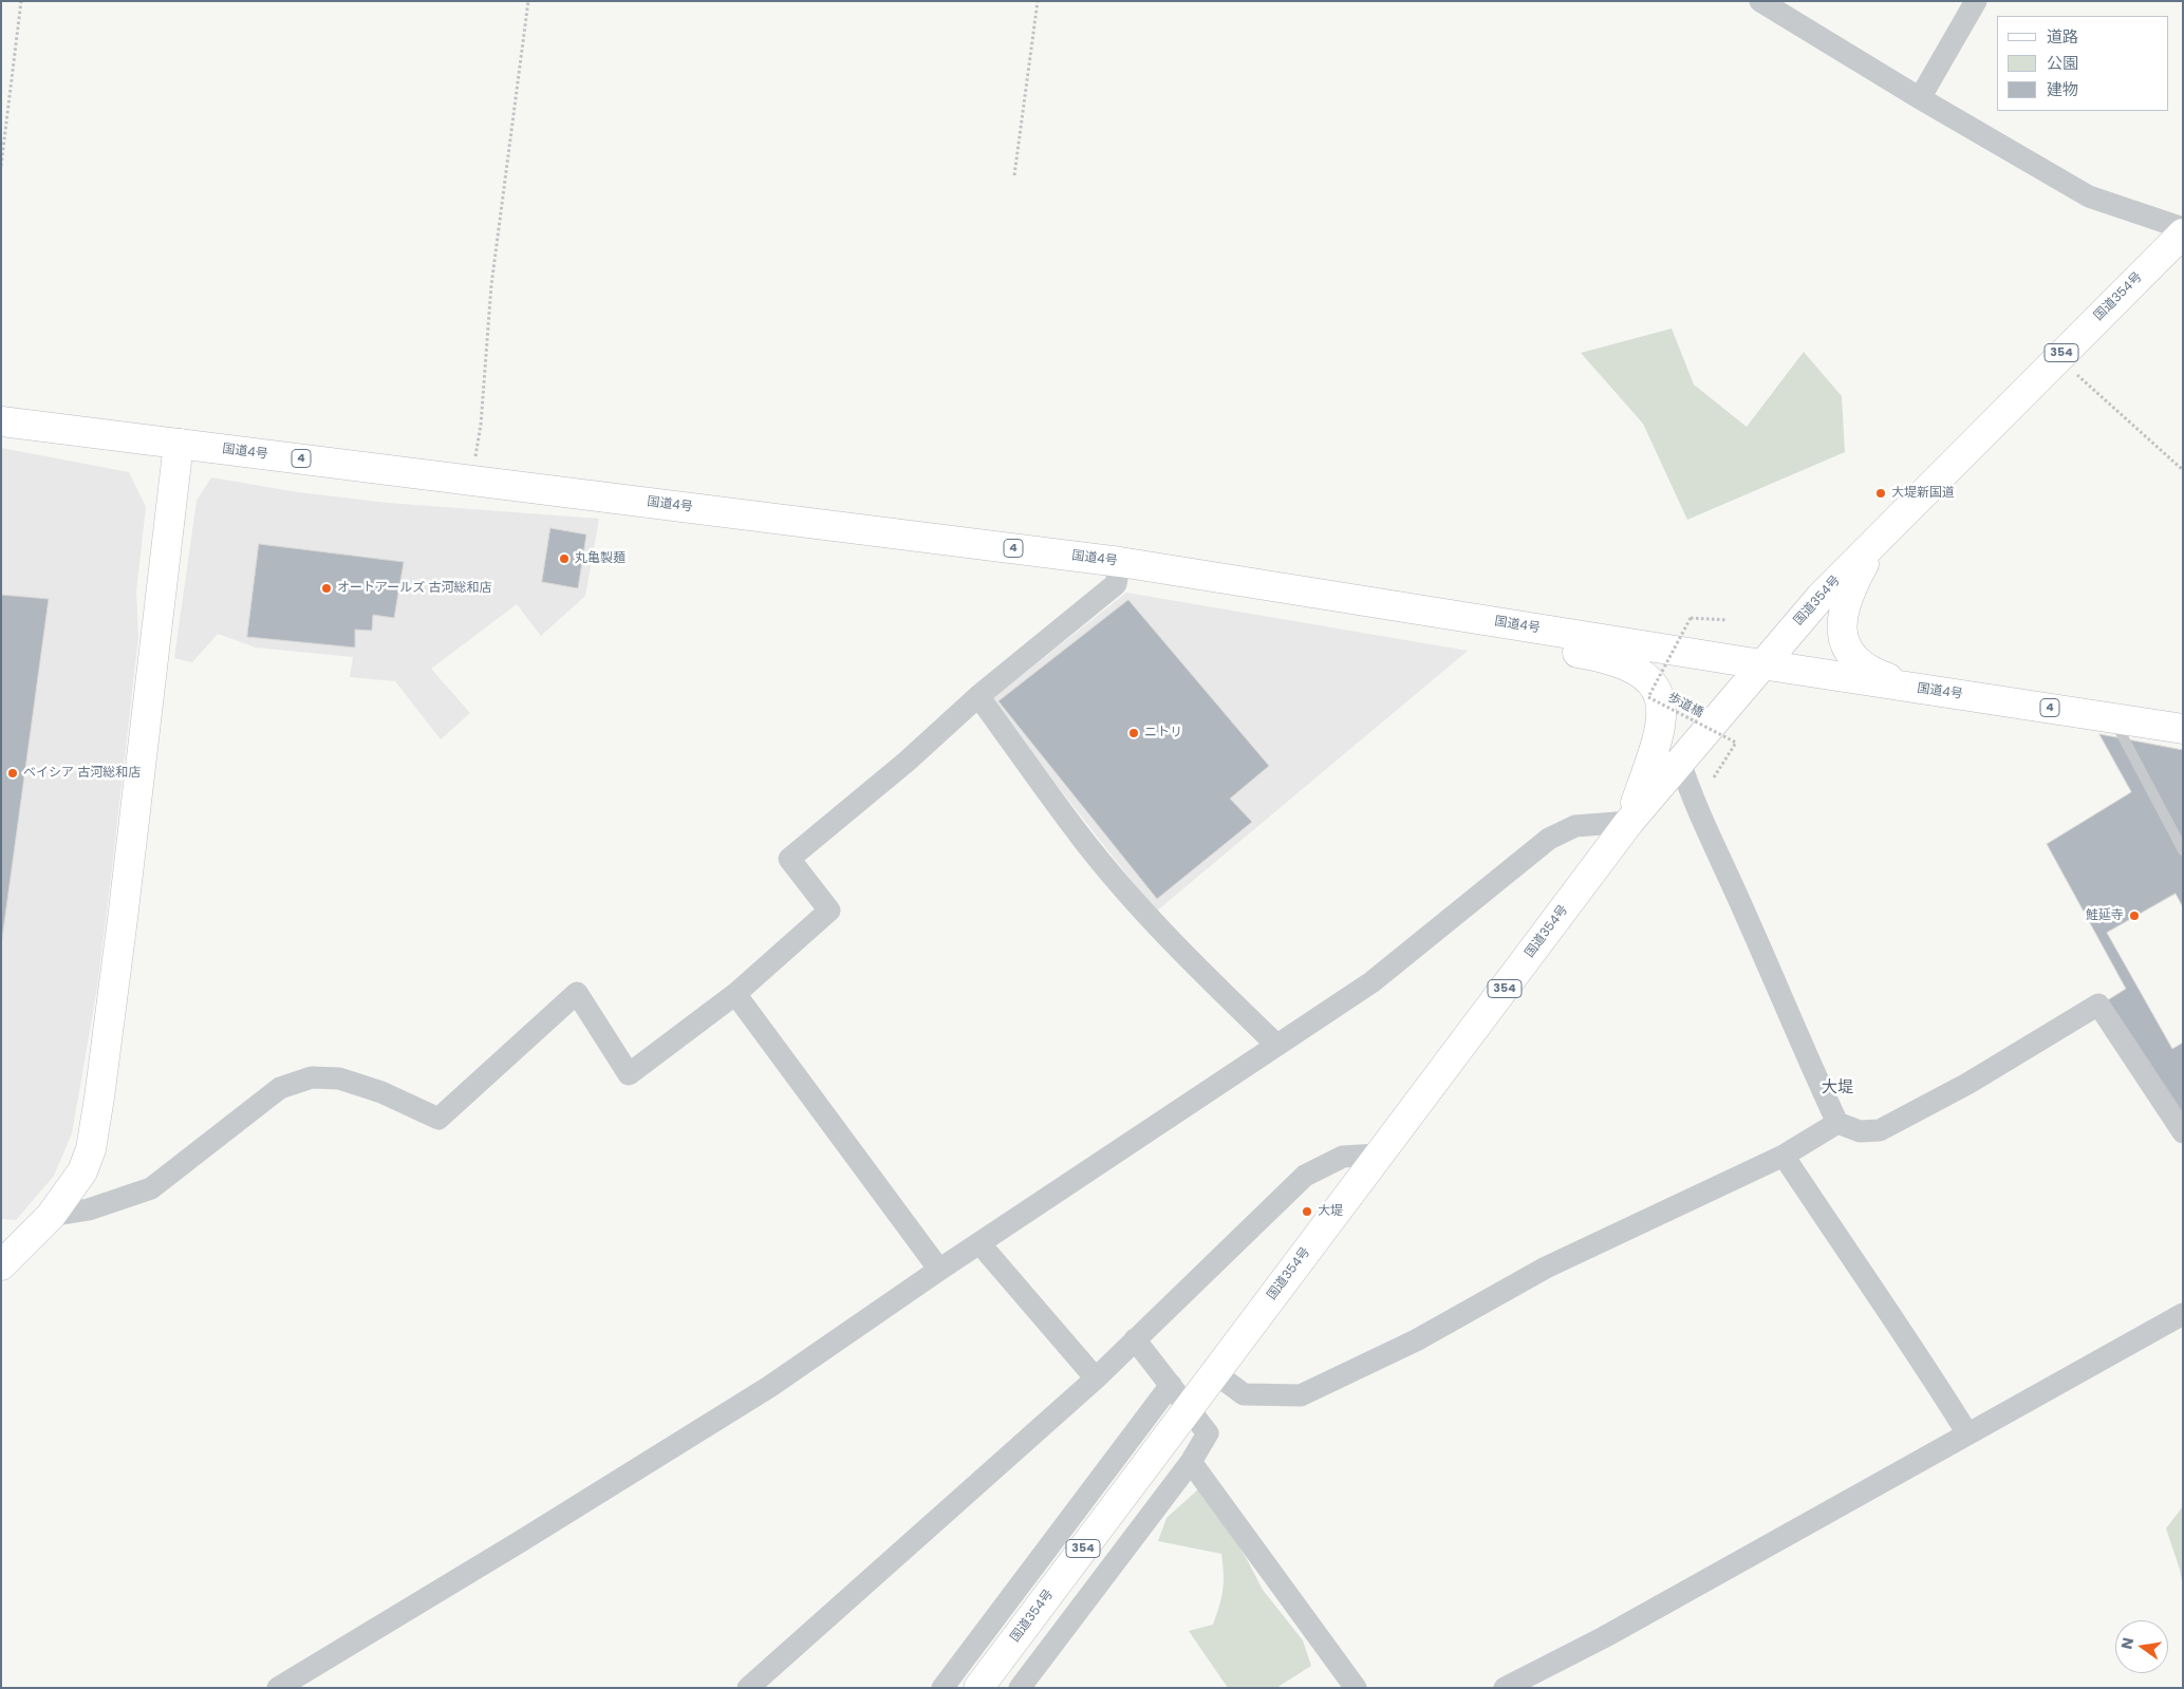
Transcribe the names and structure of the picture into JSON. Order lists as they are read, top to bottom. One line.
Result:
{"streets":{"main road":["国道354号","354","国道4号","4"],"path":["歩道橋"]},"crossings":[["国道354号","国道4号"]],"districts":["大堤"],"places":["大堤新国道","丸亀製麺","オートアールズ 古河総和店","ニトリ","ベイシア 古河総和店","鮭延寺","大堤"],"legend":["道路","公園","建物"],"north":"left"}
